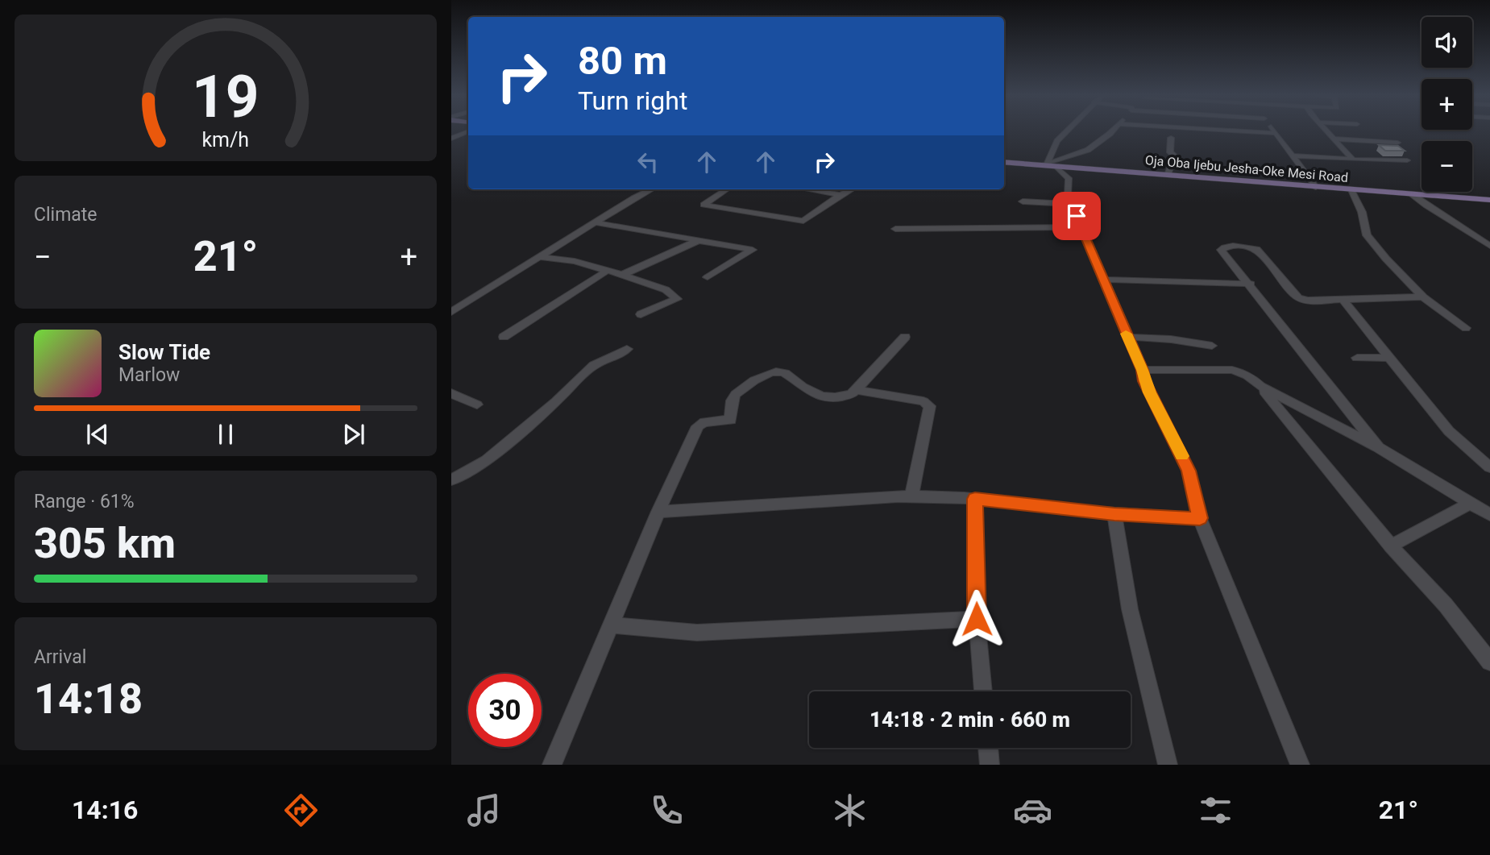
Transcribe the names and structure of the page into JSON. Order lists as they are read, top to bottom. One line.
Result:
{"streets":{"main road":["Oja Oba Ijebu Jesha-Oke Mesi Road"]},"page":{"map_buttons":["+","−"],"turn":["80 m","Turn right"],"tile":["Climate",["Range · 61%","305 km"],["Arrival","14:18"]],"heat":["−","21°","+"],"song":["Slow Tide","Marlow"],"limit":"30","trip":"14:18 · 2 min · 660 m","tabs":["14:16","21°"],"gauge":["19","km/h"]}}
